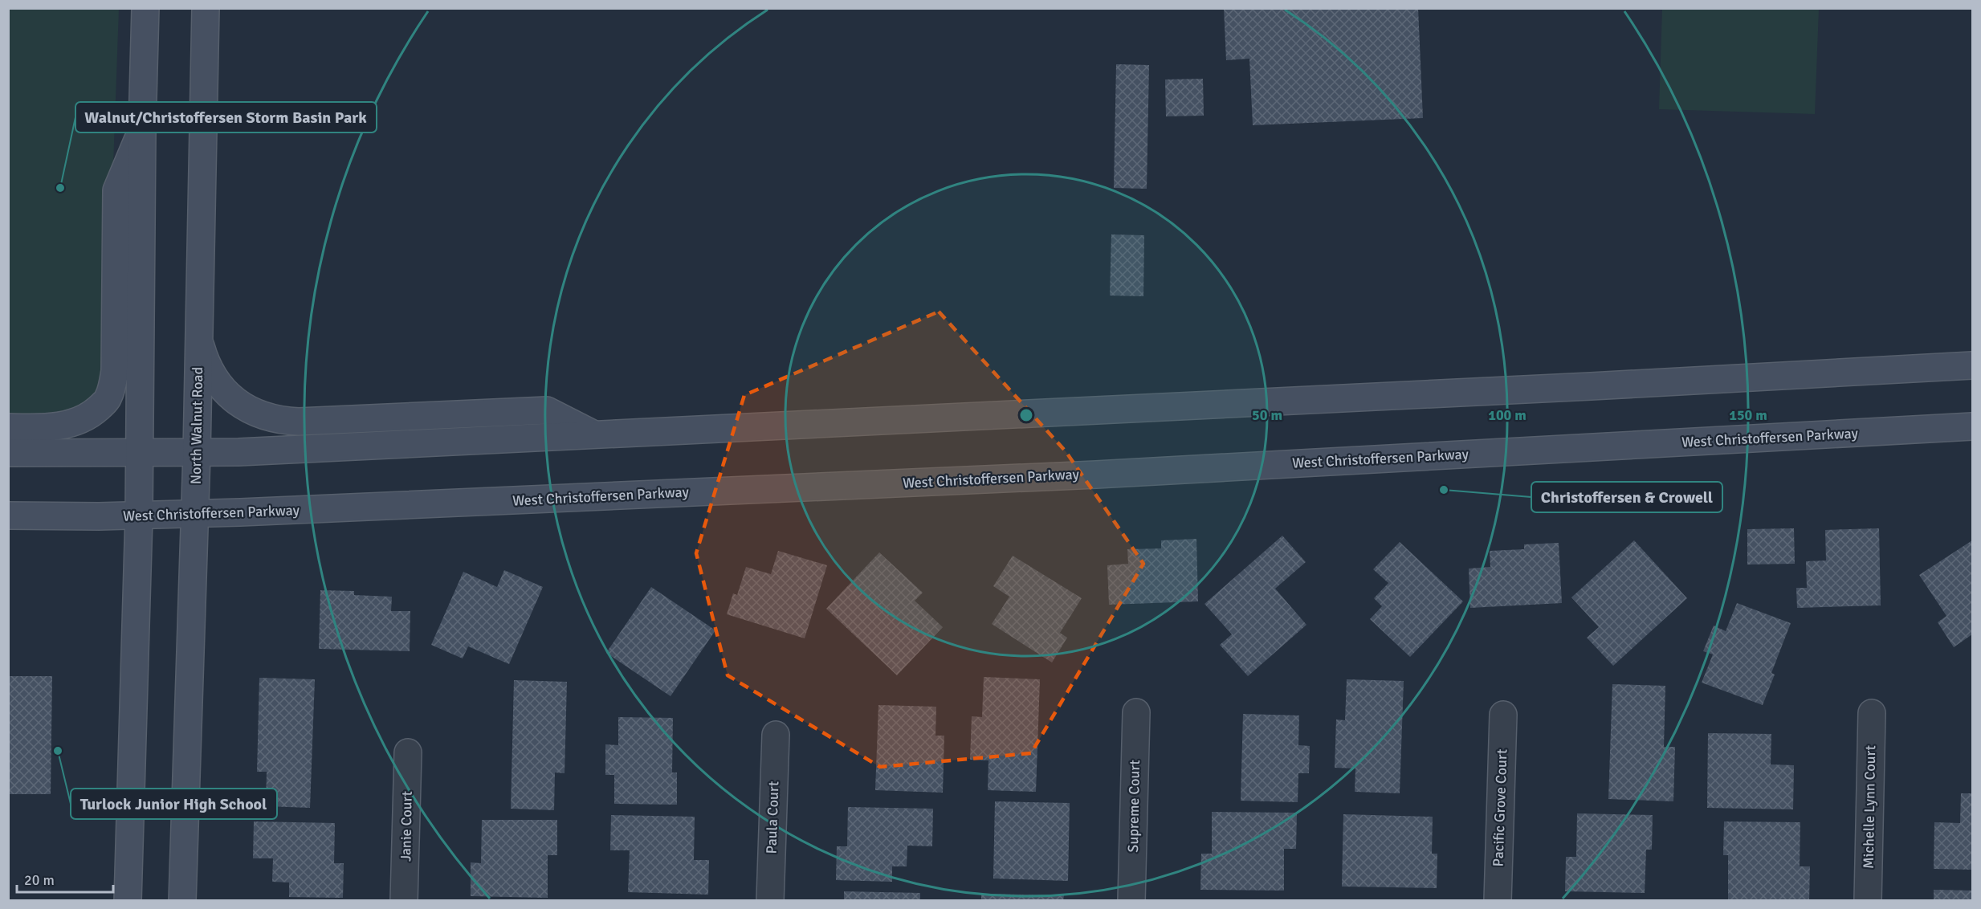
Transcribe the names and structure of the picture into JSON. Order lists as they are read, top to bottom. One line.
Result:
{"streets":{"street":["North Walnut Road","West Christoffersen Parkway","Supreme Court","Michelle Lynn Court","Pacific Grove Court","Paula Court","Janie Court"]},"crossings":[["North Walnut Road","West Christoffersen Parkway"]],"places":["Walnut/Christoffersen Storm Basin Park","Christoffersen & Crowell","Turlock Junior High School"],"scale_bar":"20 m","rings":["50 m","100 m","150 m"]}
